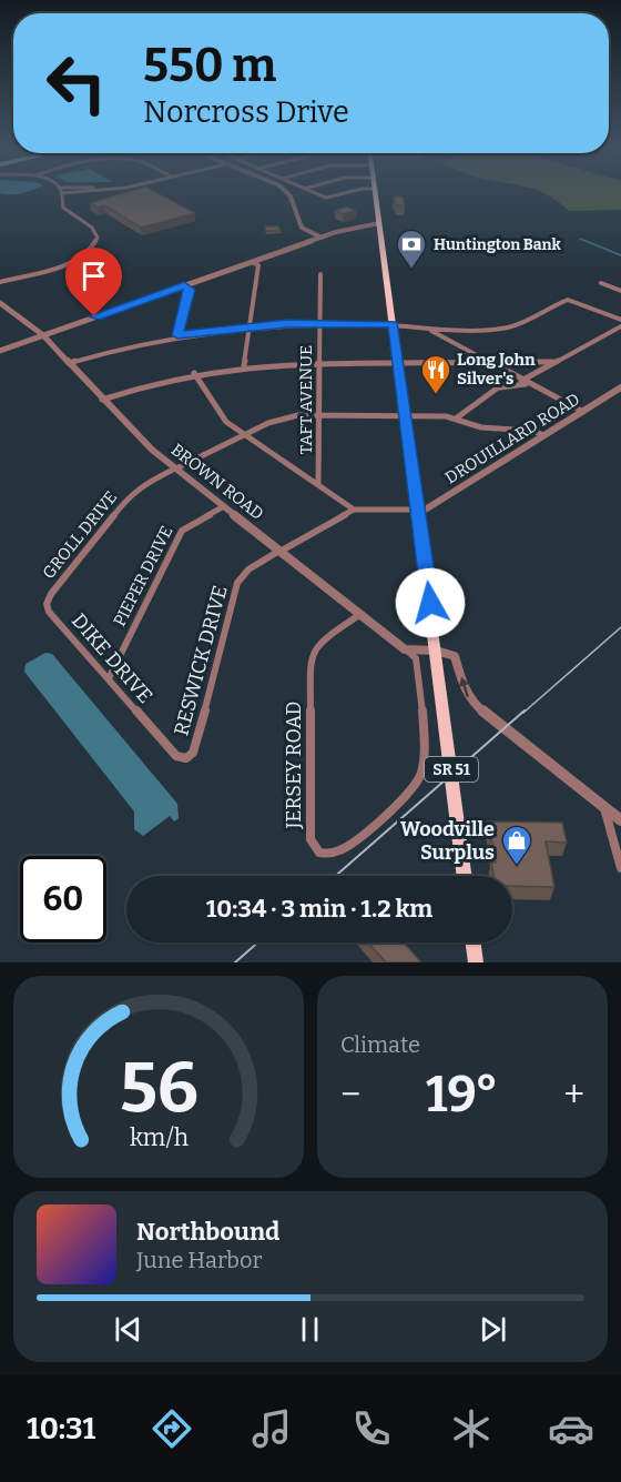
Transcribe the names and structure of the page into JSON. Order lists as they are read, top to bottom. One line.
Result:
{"streets":{"main road":["SR 51"],"street":["TAFT AVENUE","DROUILLARD ROAD","BROWN ROAD","GROLL DRIVE","PIEPER DRIVE","DIKE DRIVE","RESWICK DRIVE","JERSEY ROAD"]},"crossings":[["TAFT AVENUE","GROLL DRIVE"],["DROUILLARD ROAD","GROLL DRIVE"],["DROUILLARD ROAD","SR 51"],["BROWN ROAD","GROLL DRIVE"],["BROWN ROAD","PIEPER DRIVE"],["BROWN ROAD","RESWICK DRIVE"],["BROWN ROAD","JERSEY ROAD"],["GROLL DRIVE","DIKE DRIVE"],["GROLL DRIVE","SR 51"],["PIEPER DRIVE","DIKE DRIVE"],["DIKE DRIVE","RESWICK DRIVE"]],"places":{"bank":["Huntington Bank"],"restaurant":["Long John Silver's"],"shop":["Woodville Surplus"]},"page":{"turn":["550 m","Norcross Drive"],"limit":"60","trip":"10:34 · 3 min · 1.2 km","tile":"Climate","heat":["−","19°","+"],"song":["Northbound","June Harbor"],"tabs":"10:31","gauge":["56","km/h"]}}
